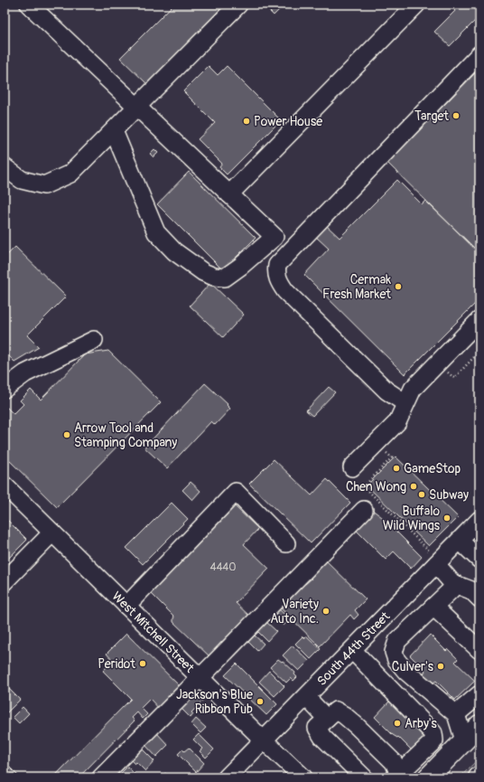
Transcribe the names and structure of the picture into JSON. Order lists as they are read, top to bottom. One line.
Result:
{"streets":{"street":["West Mitchell Street","South 44th Street"]},"crossings":[["West Mitchell Street","South 44th Street"]],"places":["Target","Power House","Cermak Fresh Market","Arrow Tool and Stamping Company","GameStop","Chen Wong","Subway","Buffalo Wild Wings","Variety Auto Inc.","Peridot","Culver's","Jackson's Blue Ribbon Pub","Arby's"],"house_numbers":["4440"]}
